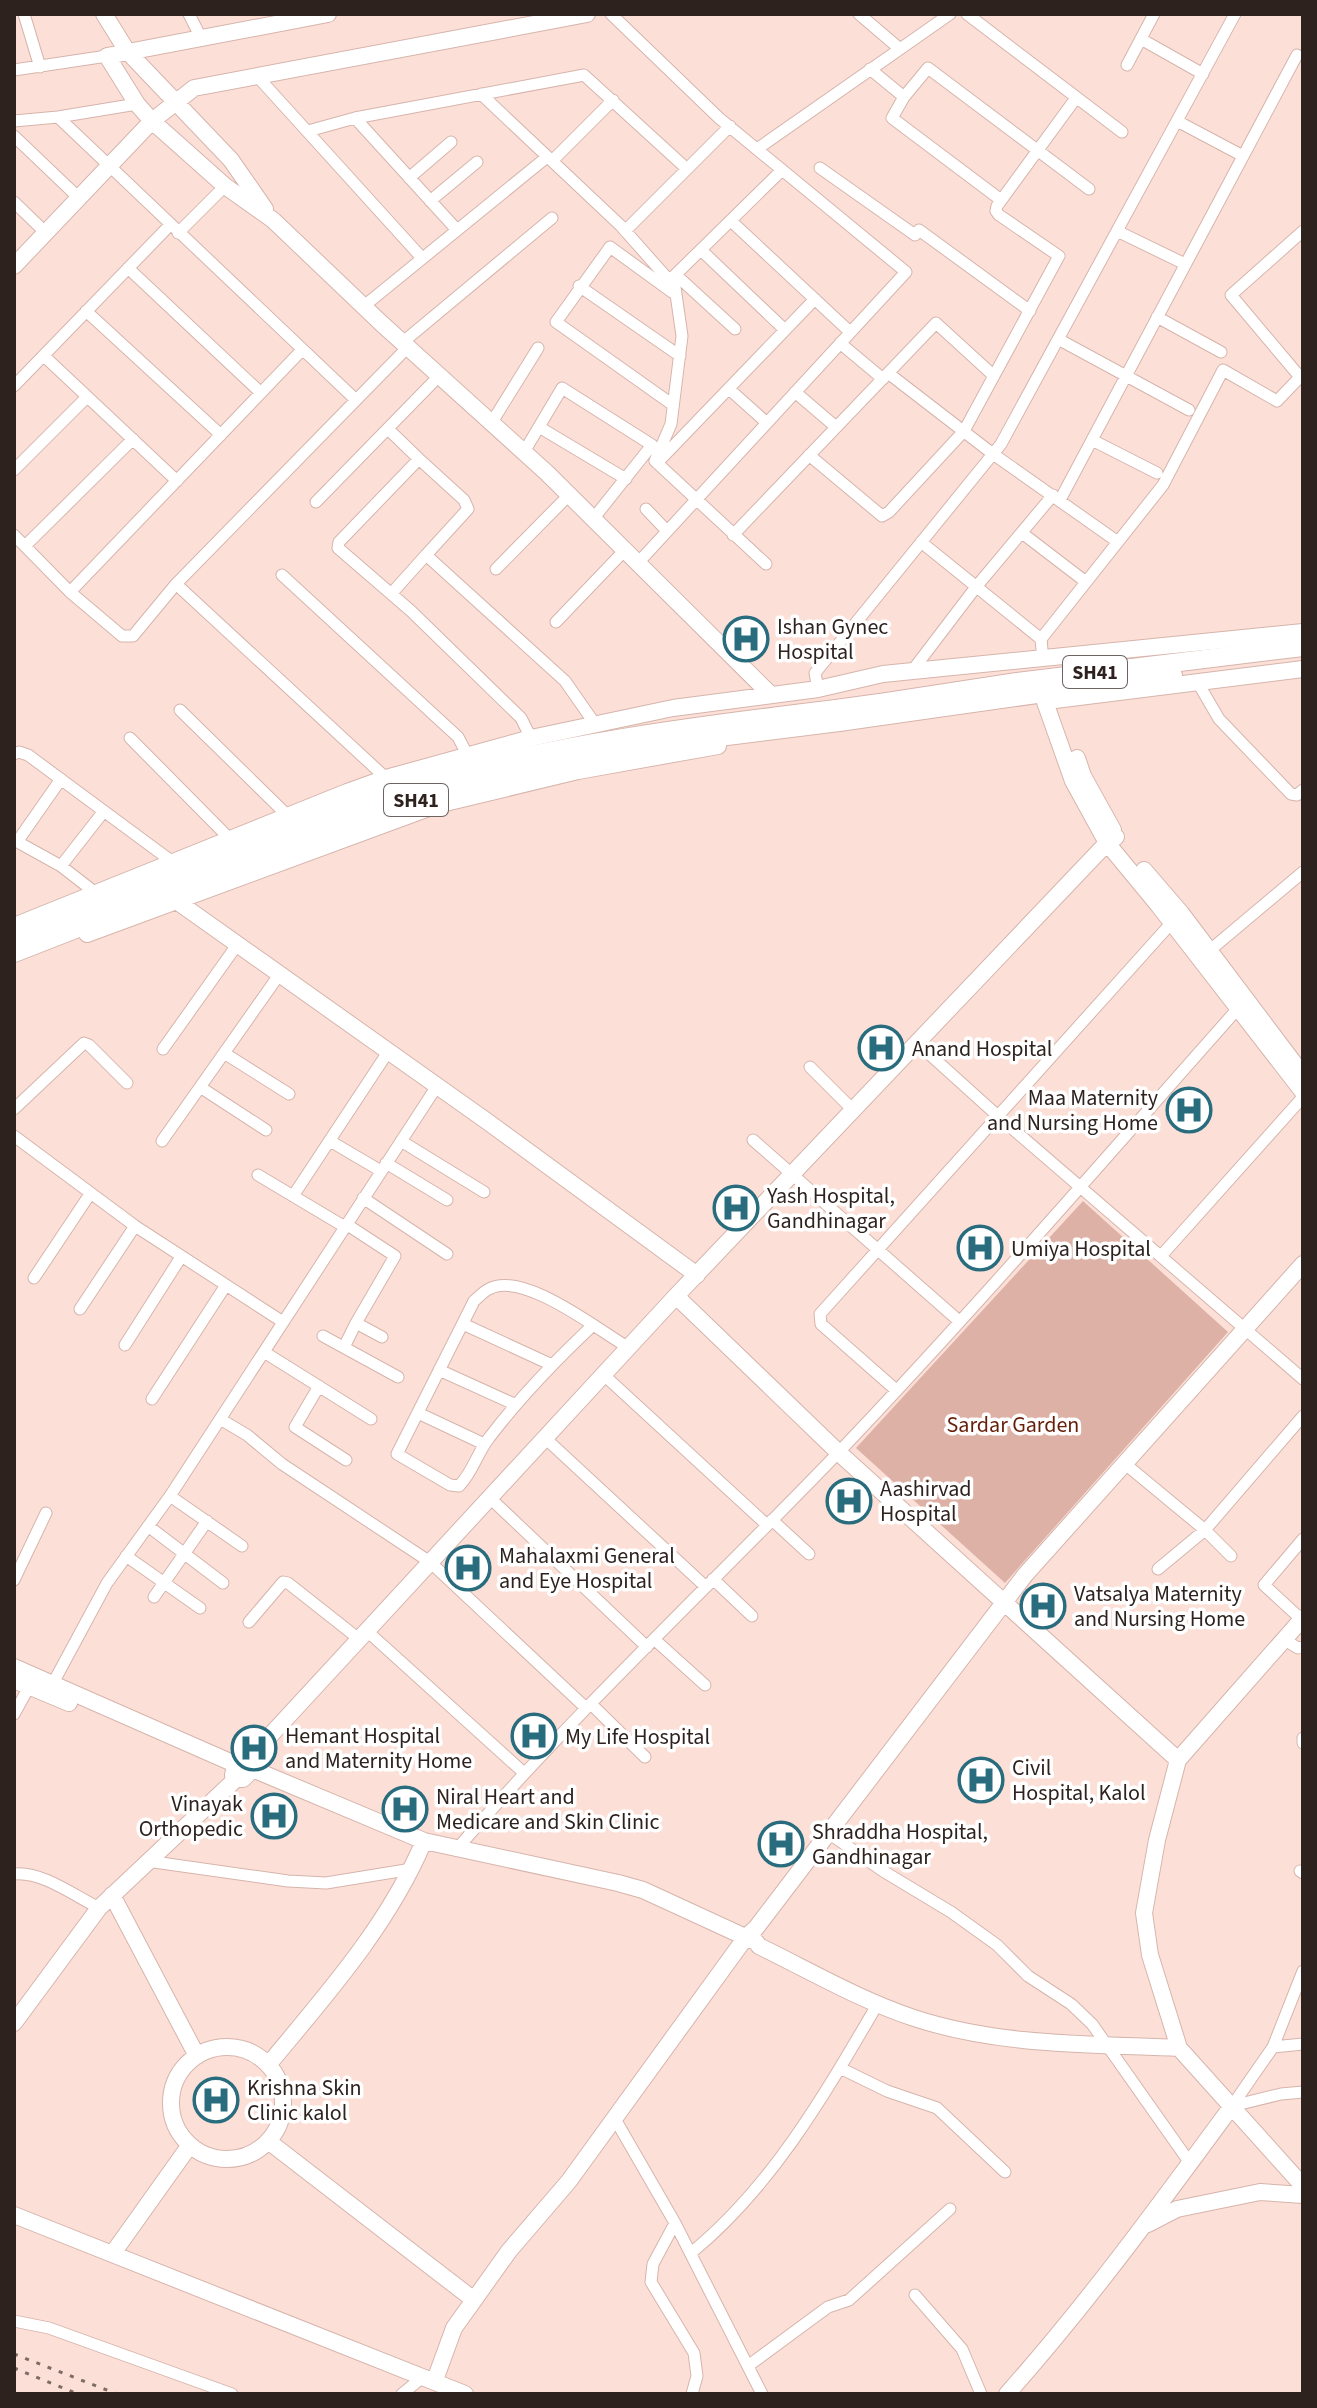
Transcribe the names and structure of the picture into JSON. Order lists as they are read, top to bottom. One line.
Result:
{"streets":{"main road":["SH41"]},"parks":["Sardar Garden"],"places":{"hospital":["Ishan Gynec Hospital","Anand Hospital","Maa Maternity and Nursing Home","Yash Hospital, Gandhinagar","Umiya Hospital","Aashirvad Hospital","Mahalaxmi General and Eye Hospital","Vatsalya Maternity and Nursing Home","My Life Hospital","Hemant Hospital and Maternity Home","Civil Hospital, Kalol","Niral Heart and Medicare and Skin Clinic","Vinayak Orthopedic","Shraddha Hospital, Gandhinagar","Krishna Skin Clinic kalol"]}}
